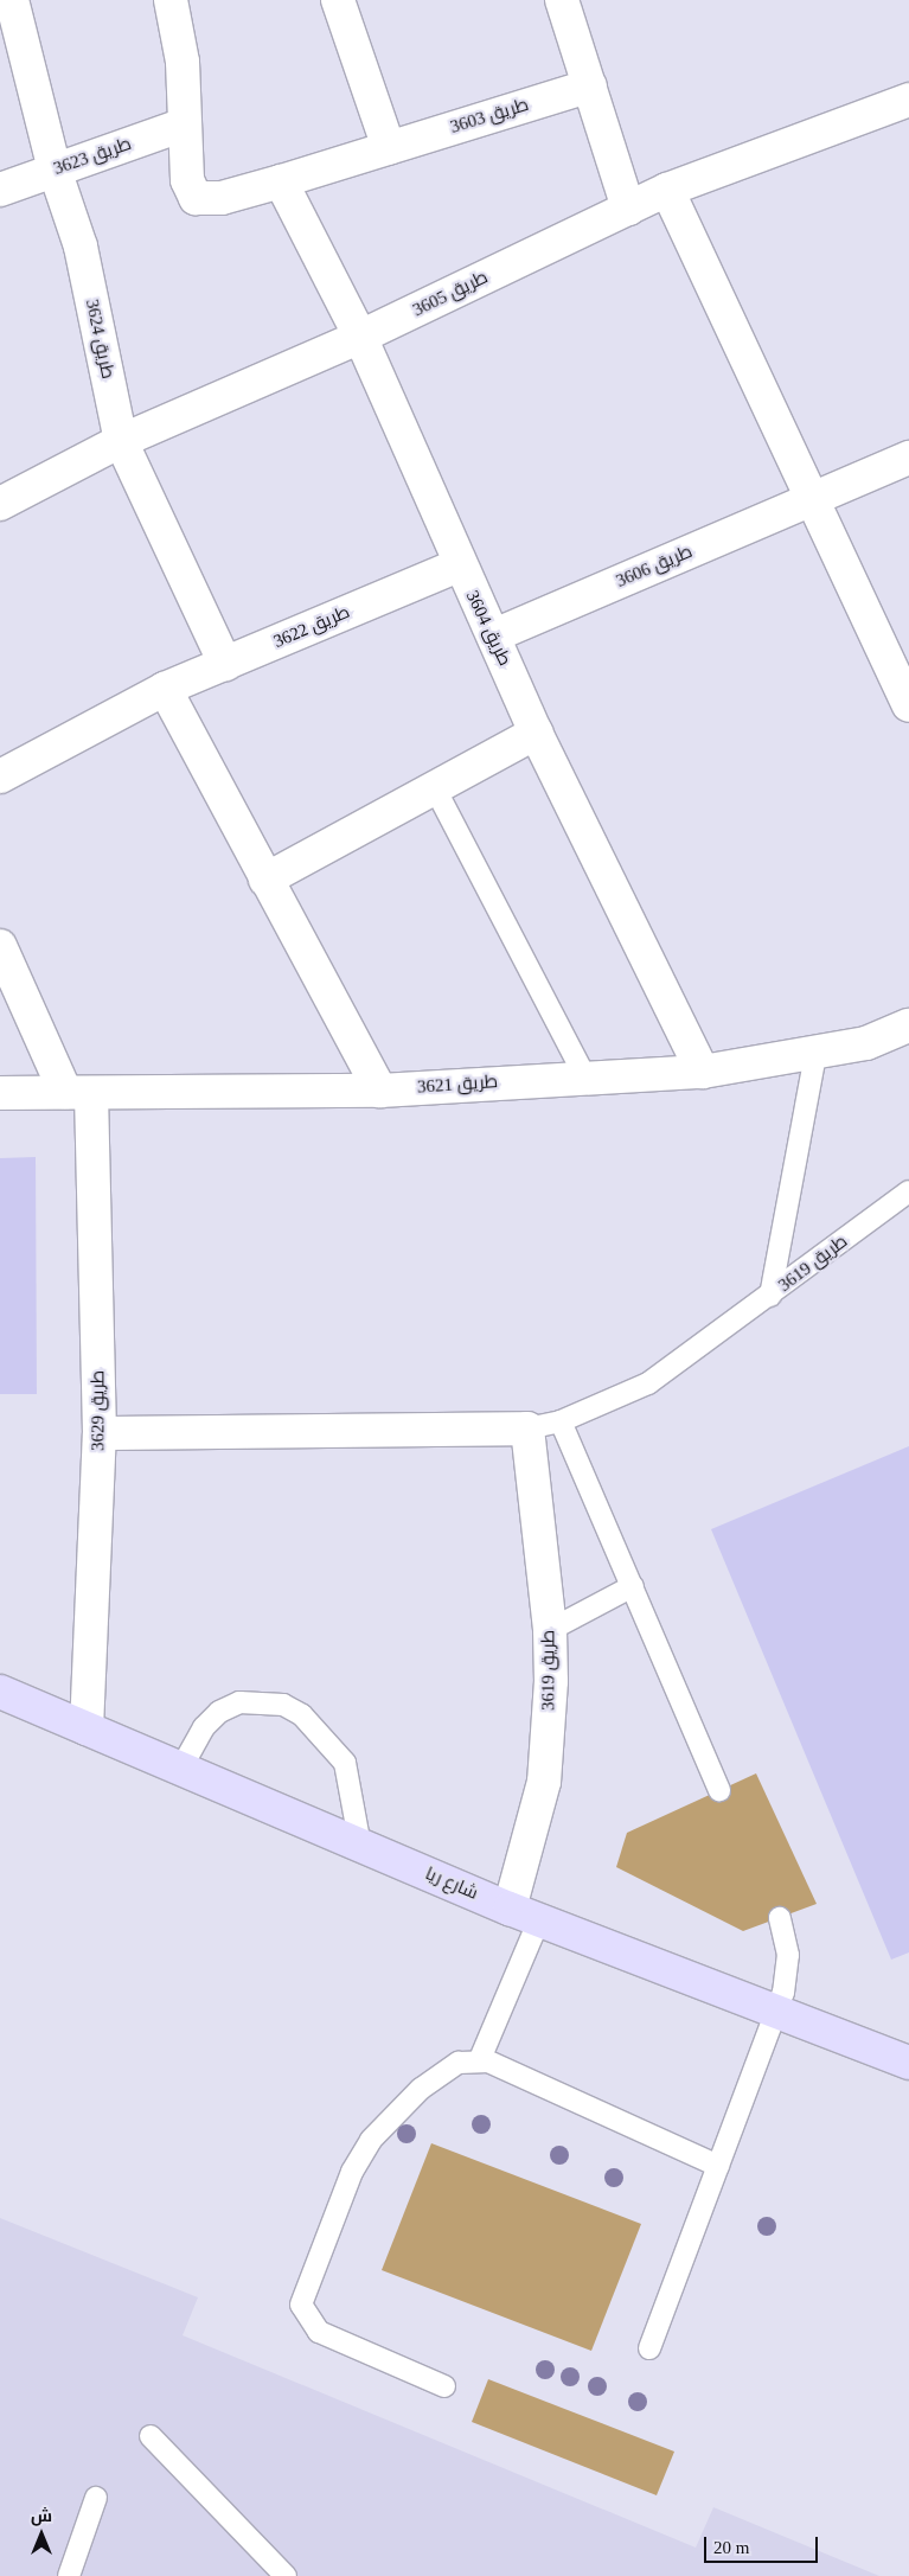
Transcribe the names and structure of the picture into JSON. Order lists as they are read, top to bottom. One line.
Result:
{"streets":{"main road":["شارع ريا"],"street":["طريق 3603","طريق 3623","طريق 3605","طريق 3624","طريق 3606","طريق 3622","طريق 3604","طريق 3621","طريق 3619","طريق 3629"]},"crossings":[["طريق 3603","طريق 3623"],["طريق 3603","طريق 3604"],["طريق 3623","طريق 3624"],["طريق 3605","طريق 3624"],["طريق 3605","طريق 3604"],["طريق 3624","طريق 3622"],["طريق 3606","طريق 3604"],["طريق 3622","طريق 3604"],["طريق 3604","طريق 3621"],["طريق 3621","طريق 3629"],["طريق 3619","طريق 3629"],["طريق 3619","شارع ريا"],["طريق 3629","شارع ريا"]],"scale_bar":"20 m","north":"top"}
